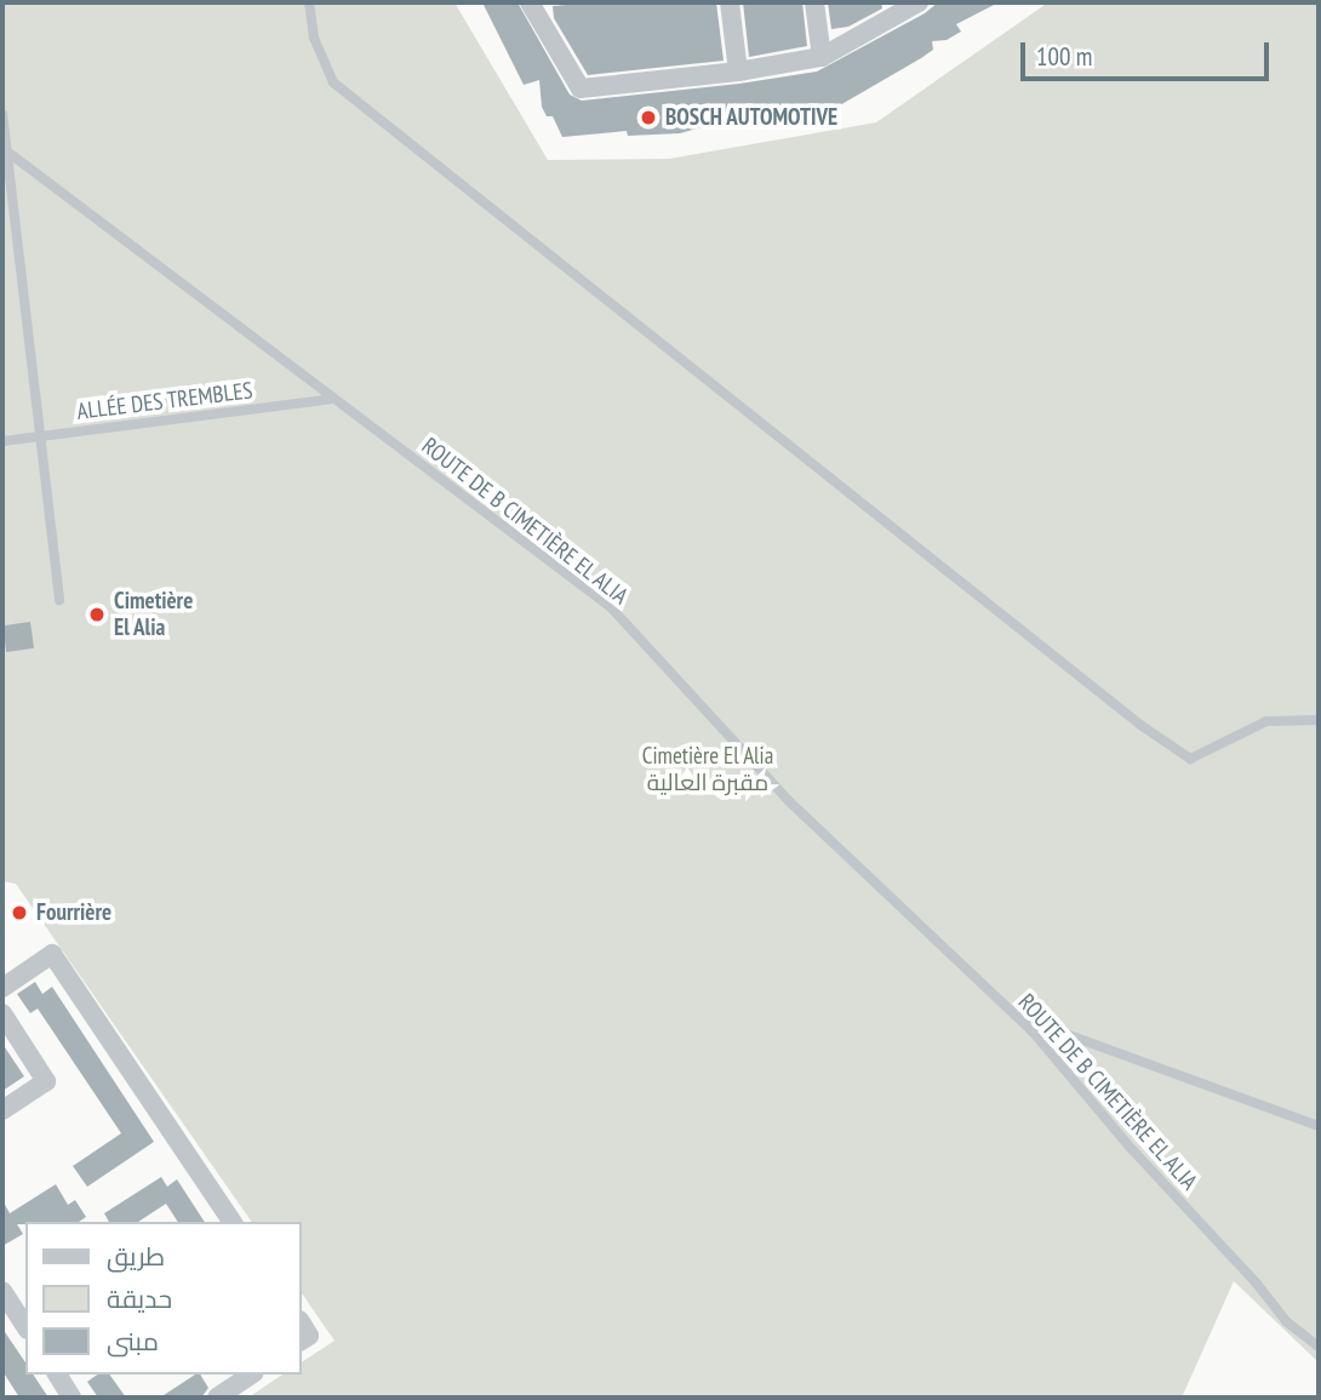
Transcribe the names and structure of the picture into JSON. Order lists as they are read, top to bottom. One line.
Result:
{"streets":{"lane":["ALLÉE DES TREMBLES","ROUTE DE B CIMETIÈRE EL ALIA"]},"crossings":[["ALLÉE DES TREMBLES","ROUTE DE B CIMETIÈRE EL ALIA"]],"parks":["Cimetière El Alia مقبرة العالية"],"places":["BOSCH AUTOMOTIVE","Cimetière El Alia","Fourrière"],"legend":["طريق","حديقة","مبنى"],"scale_bar":"100 m"}
